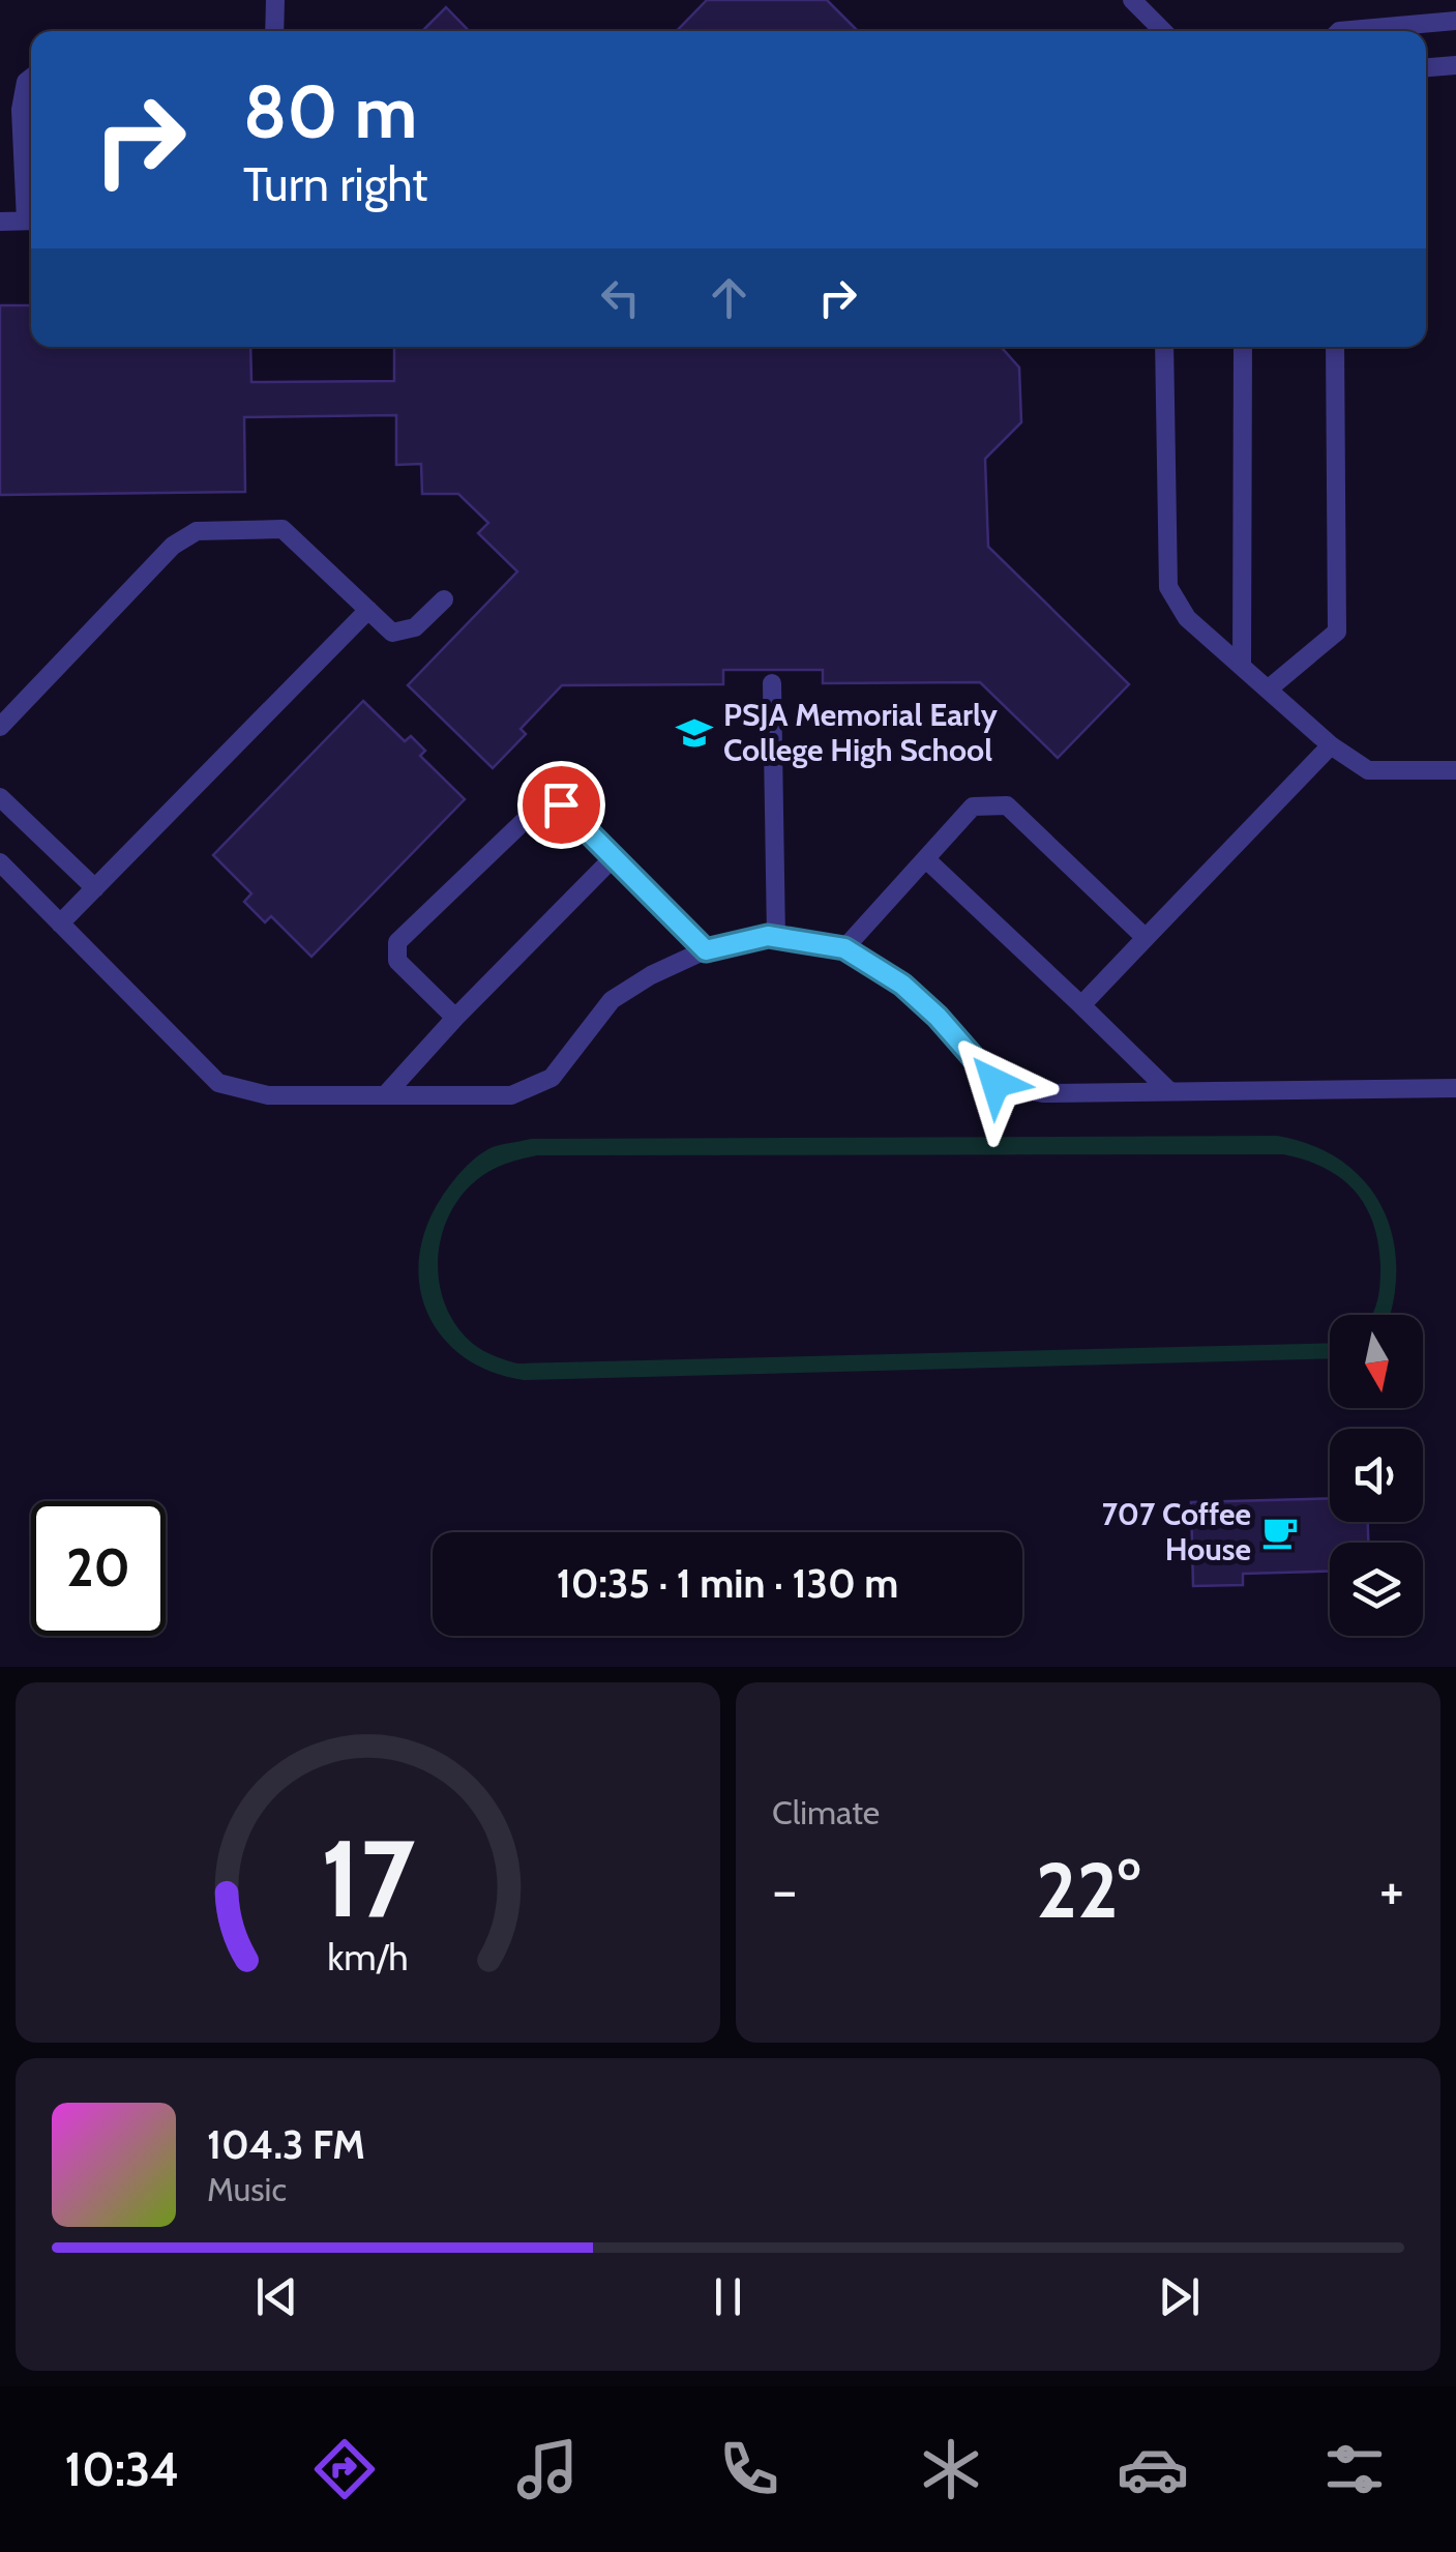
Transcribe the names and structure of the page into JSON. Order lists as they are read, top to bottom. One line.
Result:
{"places":{"school or university":["PSJA Memorial Early College High School"],"cafe":["707 Coffee House"]},"north":"bottom","page":{"turn":["80 m","Turn right"],"limit":"20","trip":"10:35 · 1 min · 130 m","tile":"Climate","heat":["−","22°","+"],"song":["104.3 FM","Music"],"tabs":"10:34","gauge":["17","km/h"]}}
